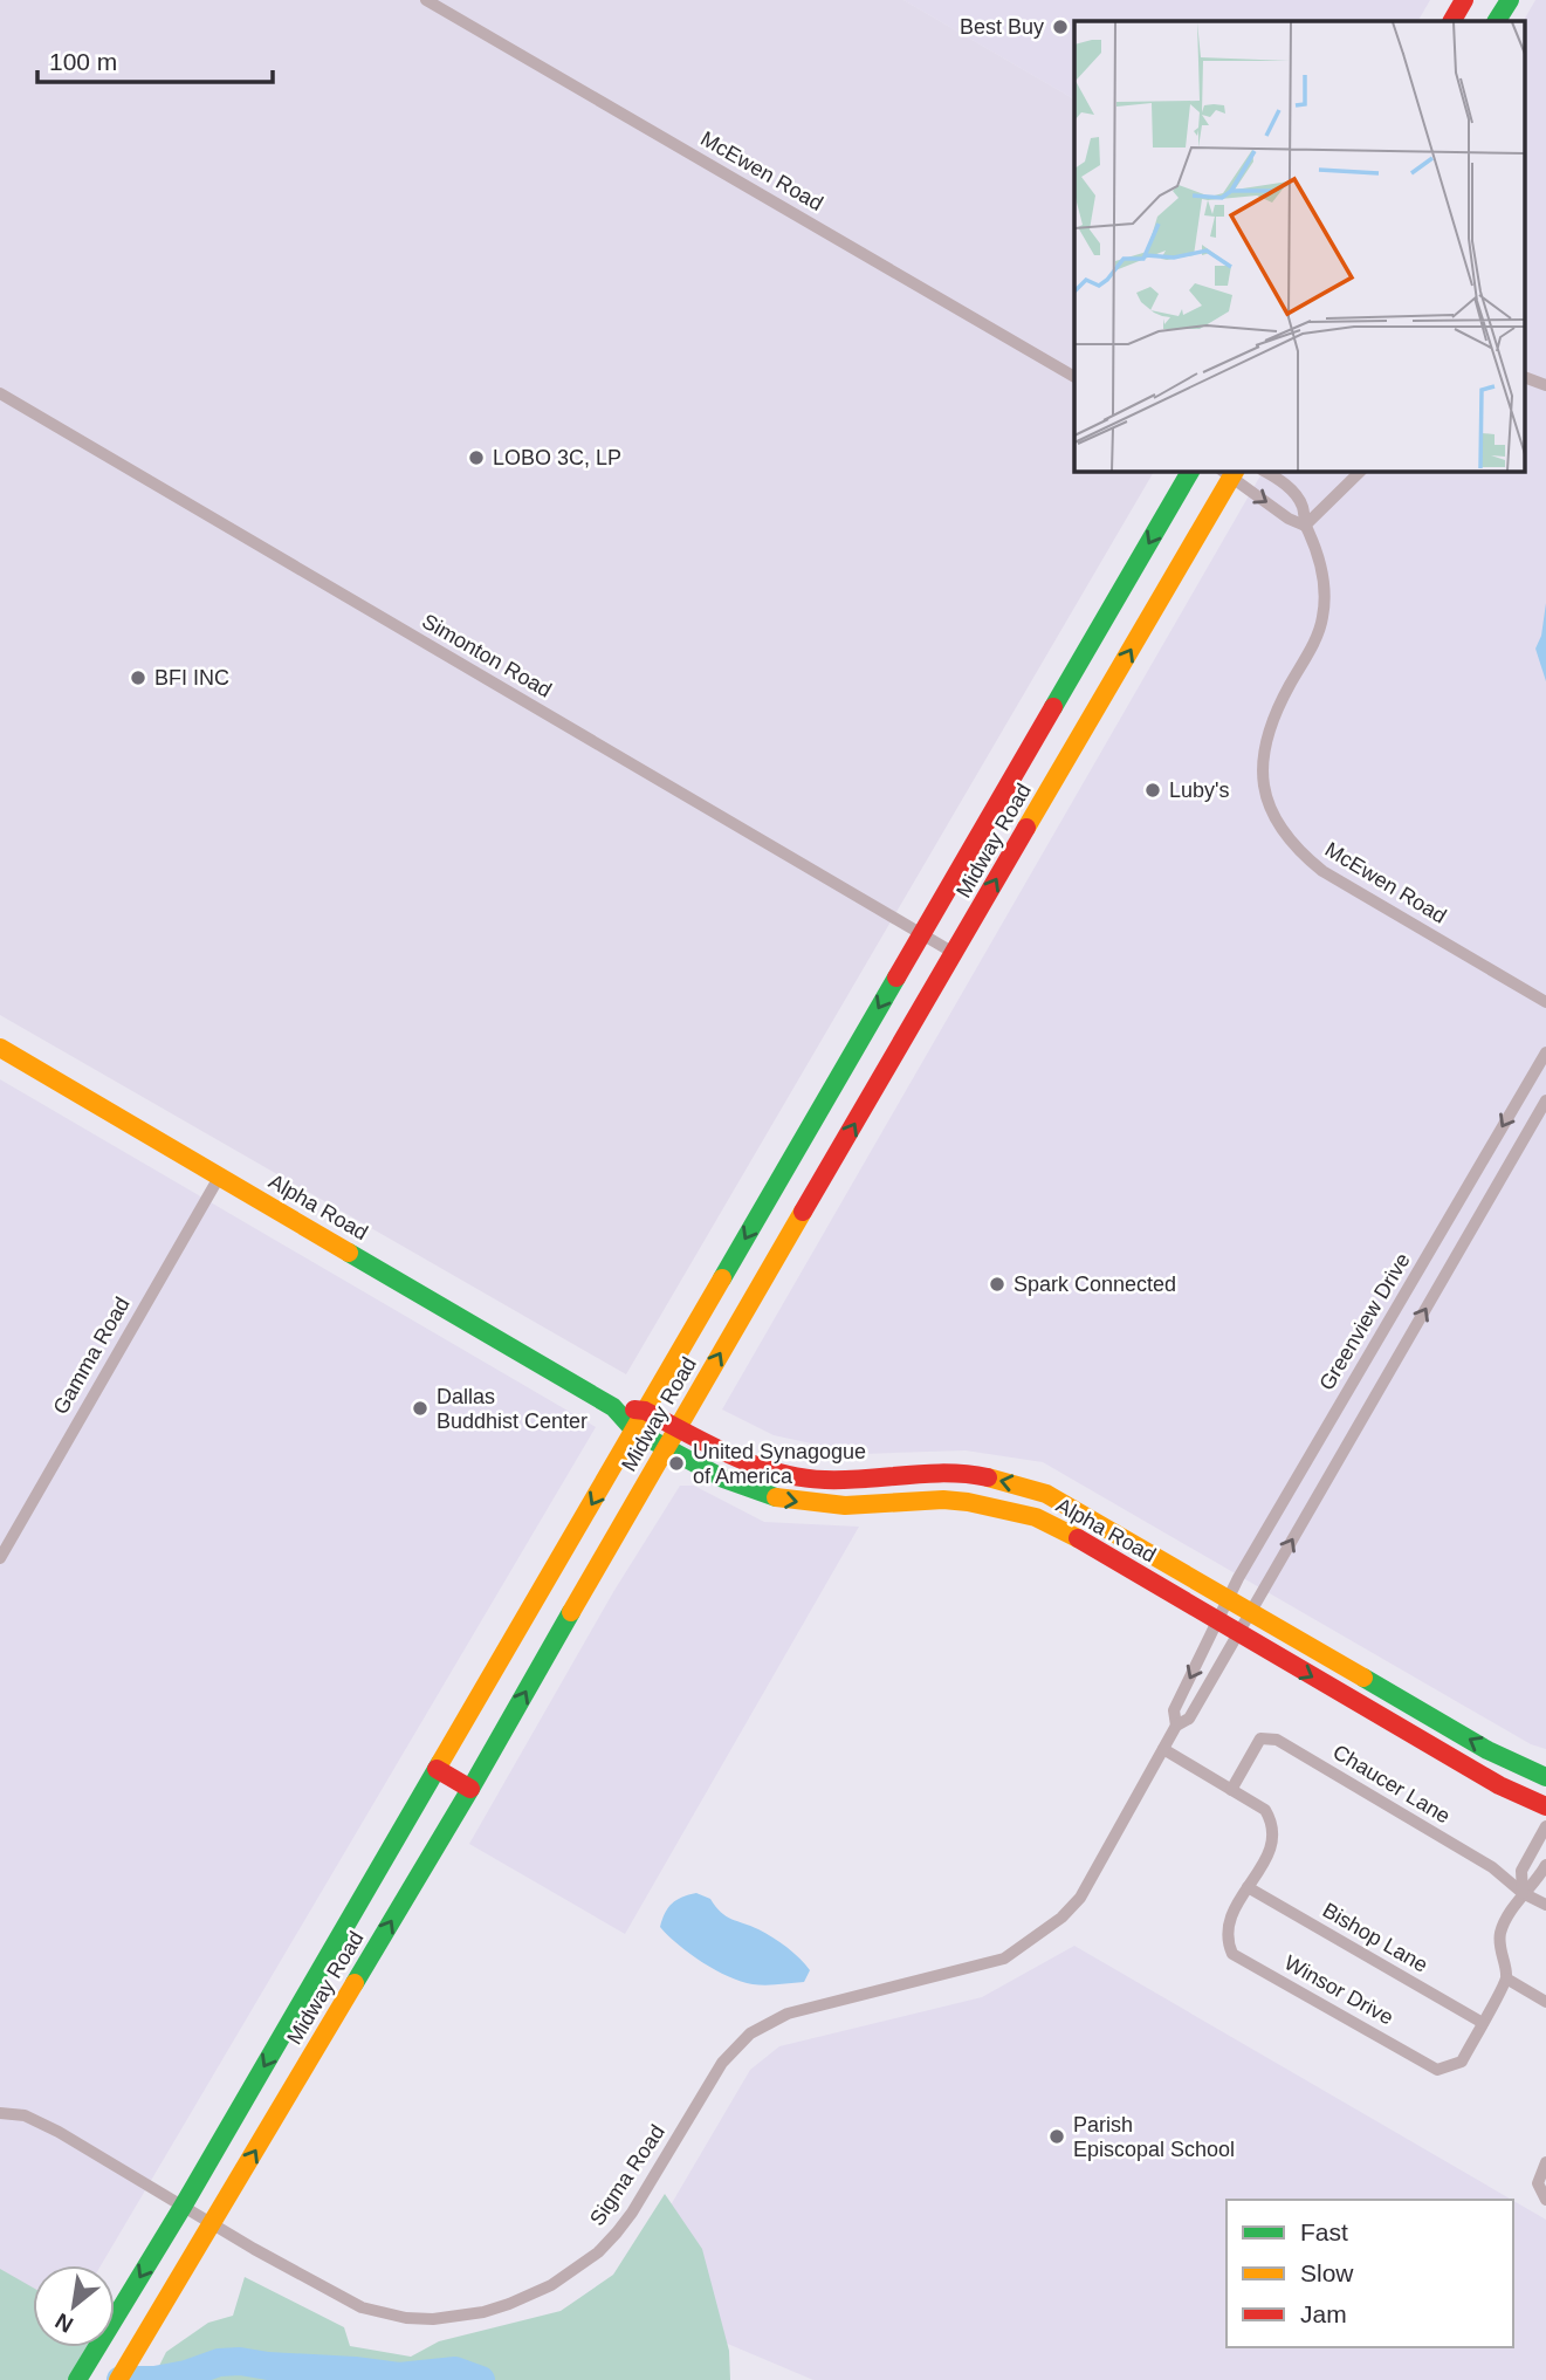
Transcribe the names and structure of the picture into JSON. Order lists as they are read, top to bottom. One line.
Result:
{"streets":{"main road":["Midway Road","Alpha Road"],"street":["McEwen Road","Simonton Road","Greenview Drive","Gamma Road","Chaucer Lane","Bishop Lane","Winsor Drive","Sigma Road"]},"crossings":[["Simonton Road","Midway Road"],["Midway Road","Alpha Road"],["Midway Road","Sigma Road"],["Alpha Road","Greenview Drive"],["Alpha Road","Gamma Road"],["Alpha Road","Sigma Road"],["Greenview Drive","Sigma Road"],["Bishop Lane","Winsor Drive"]],"places":["Best Buy","LOBO 3C, LP","BFI INC","Luby's","Spark Connected","Dallas Buddhist Center","United Synagogue of America","Parish Episcopal School"],"legend":["Fast","Slow","Jam"],"scale_bar":"100 m","north":"bottom left"}
